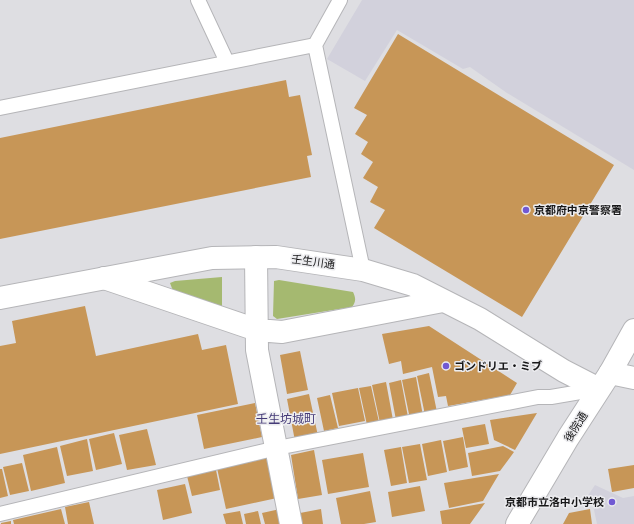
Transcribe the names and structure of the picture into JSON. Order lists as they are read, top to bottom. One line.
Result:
{"streets":{"street":["壬生川通","後院通"]},"crossings":[["壬生川通","後院通"]],"districts":["壬生坊城町"],"places":["京都府中京警察署","ゴンドリエ・ミブ","京都市立洛中小学校"]}
